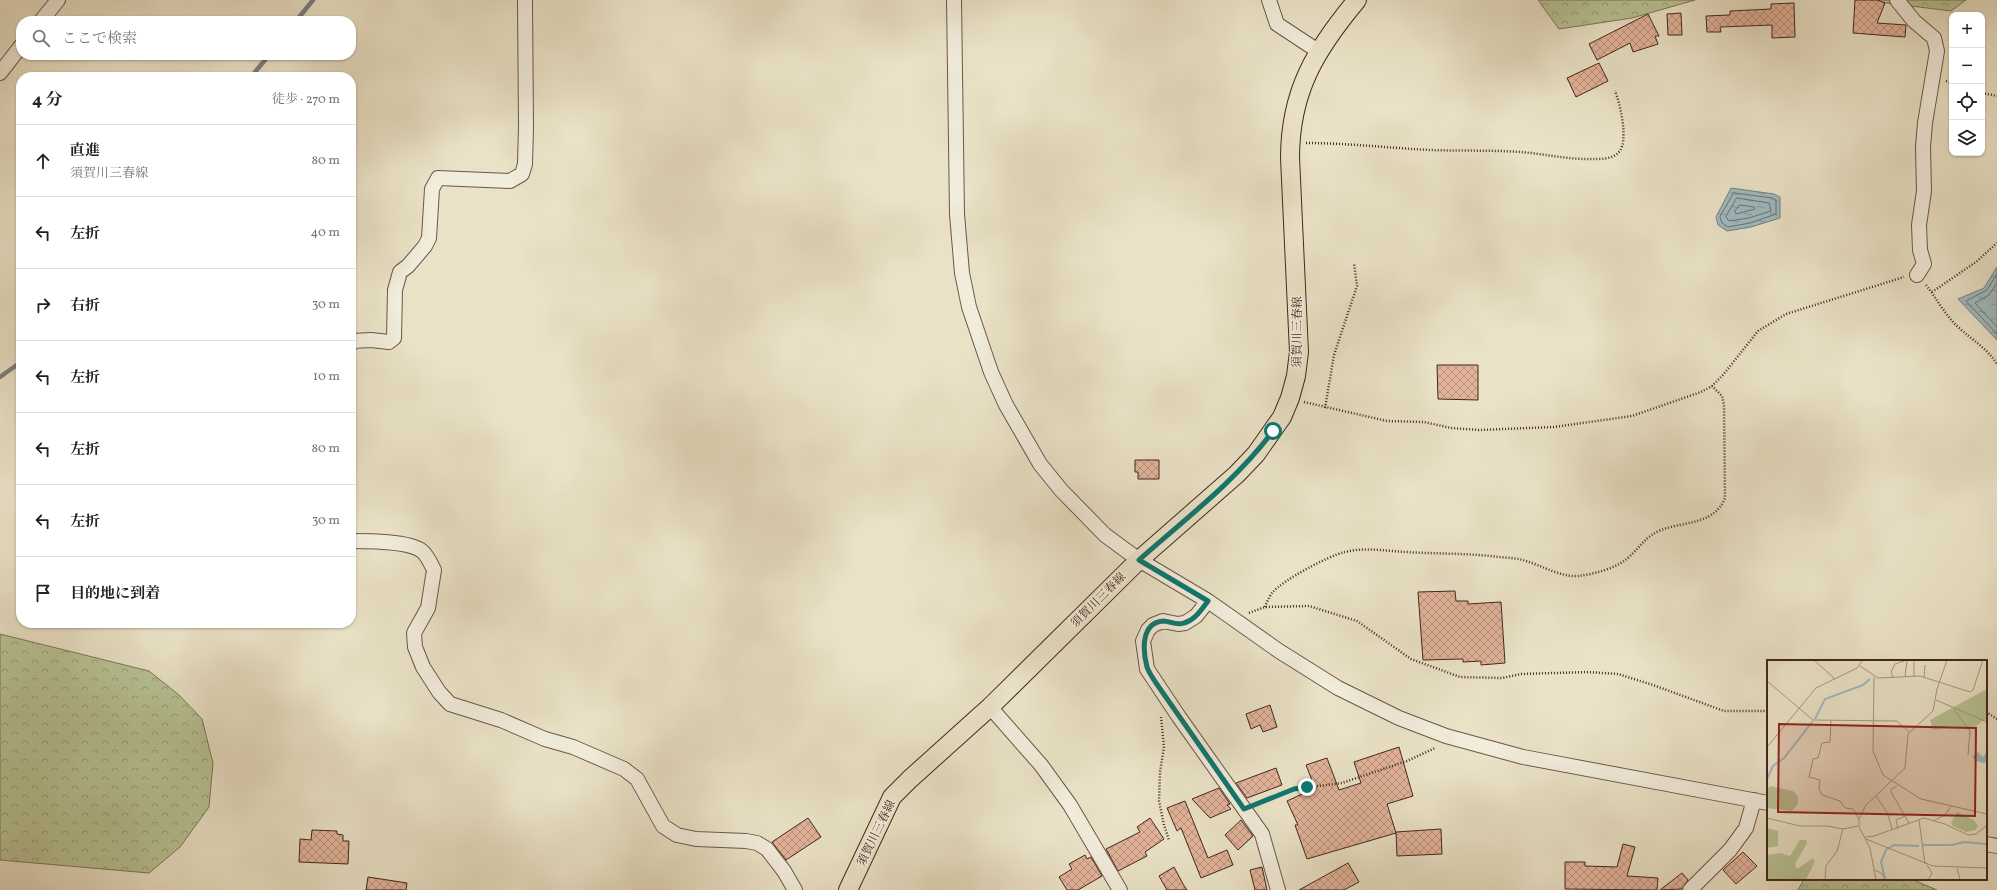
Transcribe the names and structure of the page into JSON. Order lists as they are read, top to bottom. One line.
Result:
{"streets":{"main road":["須賀川三春線"]},"page":{"map_buttons":["+","−"],"search":"ここで検索","heading":["4 分","徒歩 · 270 m"],"list":[["直進","須賀川三春線","80 m"],["左折","40 m"],["右折","30 m"],["左折","10 m"],["左折","80 m"],["左折","30 m"],"目的地に到着"]}}
